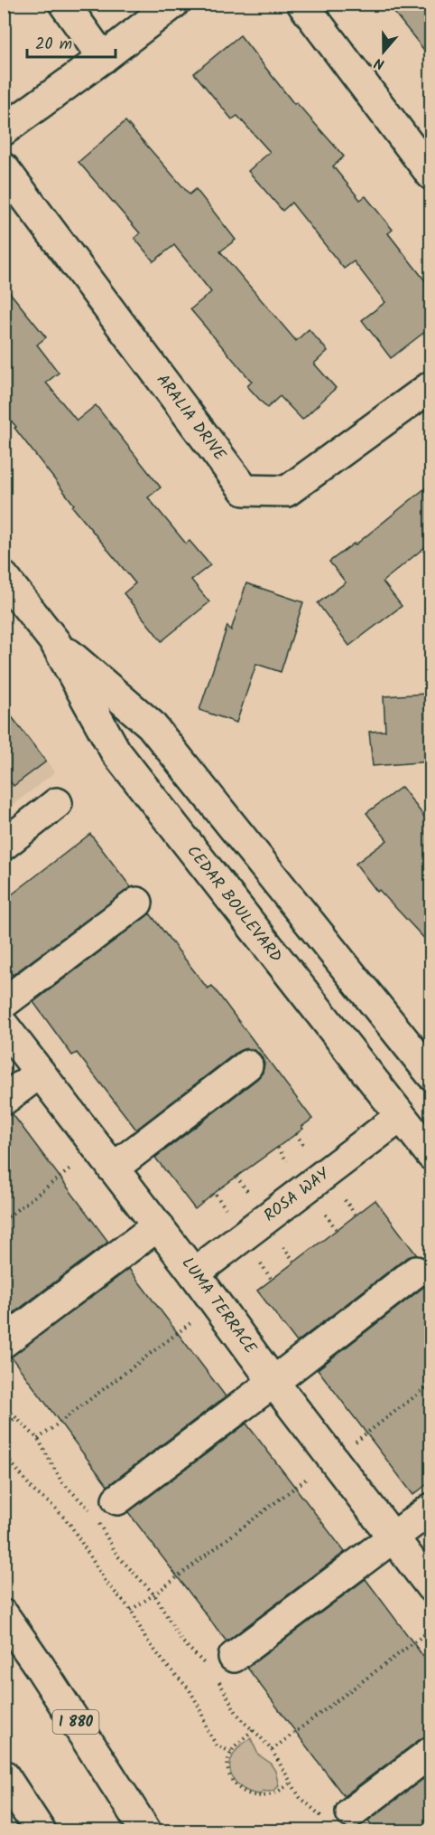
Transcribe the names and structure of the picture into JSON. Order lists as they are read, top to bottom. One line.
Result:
{"streets":{"main road":["ARALIA DRIVE","CEDAR BOULEVARD","ROSA WAY","LUMA TERRACE","I 880"]},"crossings":[["CEDAR BOULEVARD","ROSA WAY"],["ROSA WAY","LUMA TERRACE"]],"scale_bar":"20 m","north":"bottom"}
